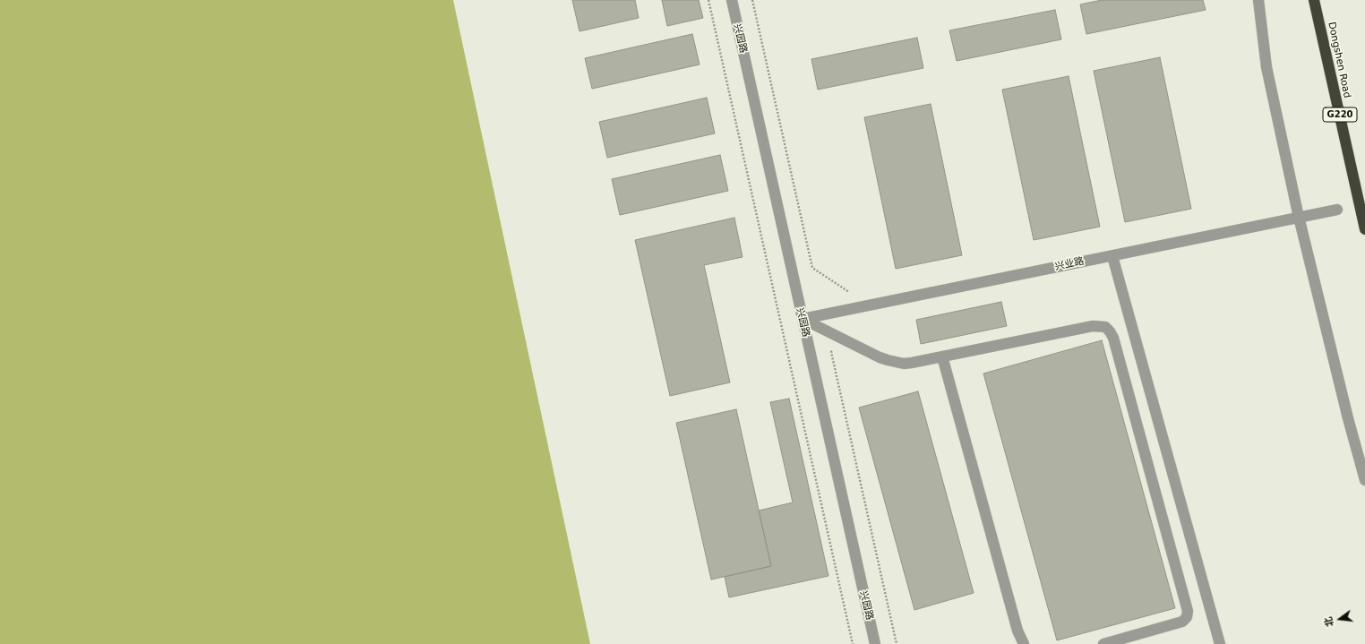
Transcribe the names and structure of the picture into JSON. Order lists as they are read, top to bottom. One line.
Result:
{"streets":{"highway":["Dongshen Road","G220"],"street":["兴园路","兴业路"]},"crossings":[["兴园路","兴业路"]],"north":"left"}
